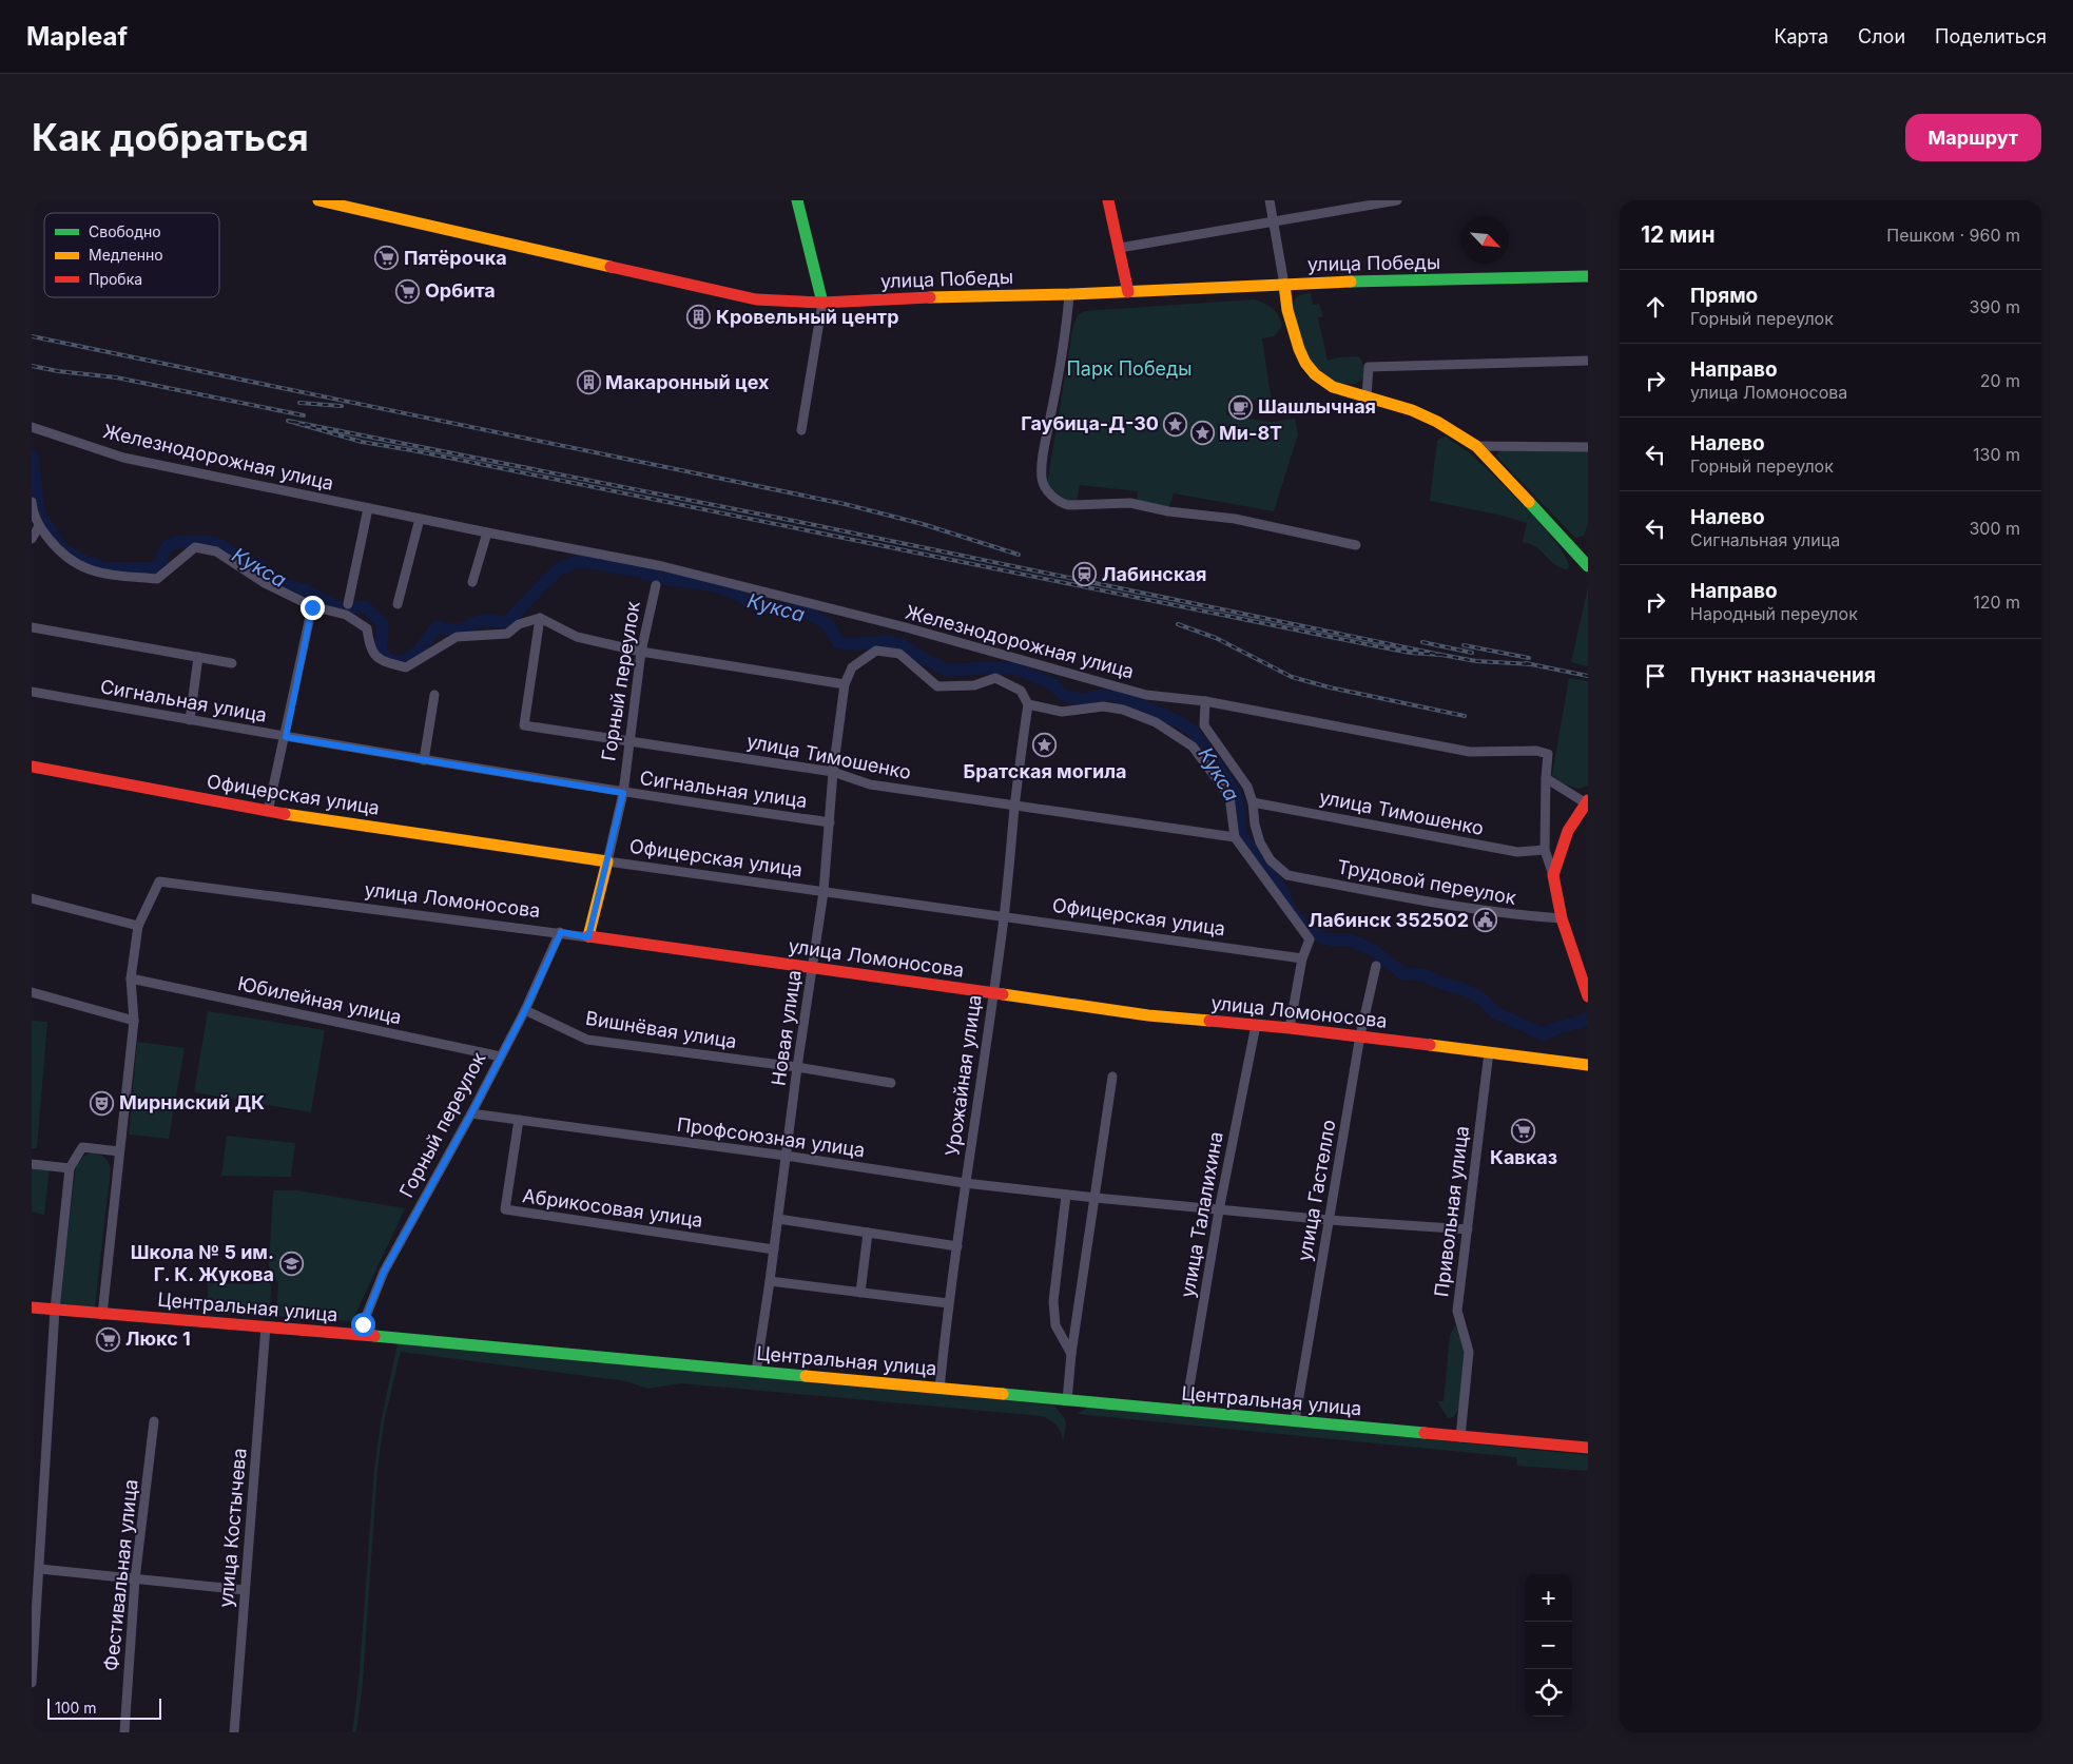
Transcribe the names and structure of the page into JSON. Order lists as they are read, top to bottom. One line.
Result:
{"streets":{"street":["улица Победы","Железнодорожная улица","Горный переулок","Сигнальная улица","улица Тимошенко","Офицерская улица","Трудовой переулок","улица Ломоносова","Юбилейная улица","Новая улица","Вишнёвая улица","Урожайная улица","Профсоюзная улица","улица Гастелло","Абрикосовая улица","Привольная улица","улица Талалихина","Центральная улица","улица Костычева","Фестивальная улица"]},"crossings":[["Железнодорожная улица","улица Тимошенко"],["Железнодорожная улица","Урожайная улица"],["Горный переулок","Сигнальная улица"],["Горный переулок","улица Тимошенко"],["Горный переулок","Офицерская улица"],["Горный переулок","улица Ломоносова"],["Горный переулок","Юбилейная улица"],["Горный переулок","Вишнёвая улица"],["Горный переулок","Профсоюзная улица"],["Горный переулок","Центральная улица"],["Сигнальная улица","Новая улица"],["улица Тимошенко","Трудовой переулок"],["улица Тимошенко","Новая улица"],["улица Тимошенко","Урожайная улица"],["Офицерская улица","Новая улица"],["Офицерская улица","Урожайная улица"],["улица Ломоносова","Новая улица"],["улица Ломоносова","Урожайная улица"],["улица Ломоносова","улица Гастелло"],["улица Ломоносова","Привольная улица"],["улица Ломоносова","улица Талалихина"],["Новая улица","Вишнёвая улица"],["Новая улица","Профсоюзная улица"],["Новая улица","Абрикосовая улица"],["Новая улица","Центральная улица"],["Урожайная улица","Профсоюзная улица"],["Урожайная улица","Центральная улица"],["Профсоюзная улица","улица Гастелло"],["Профсоюзная улица","Абрикосовая улица"],["Профсоюзная улица","Привольная улица"],["Профсоюзная улица","улица Талалихина"],["улица Гастелло","Центральная улица"],["Привольная улица","Центральная улица"],["улица Талалихина","Центральная улица"],["Центральная улица","улица Костычева"]],"water":["Кукса"],"parks":["Парк Победы"],"places":{"supermarket":["Пятёрочка","Орбита","Кавказ","Люкс 1"],"building":["Кровельный центр","Макаронный цех"],"cafe":["Шашлычная"],"place":["Гаубица-Д-30","Ми-8Т","Братская могила"],"station":["Лабинская"],"public building":["Лабинск 352502"],"theatre":["Мирниский ДК"],"school or university":["Школа № 5 им. Г. К. Жукова"]},"legend":["Свободно","Медленно","Пробка"],"scale_bar":"100 m","north":"bottom right","page":{"header":"Mapleaf","nav":["Карта","Слои","Поделиться"],"buttons":"Маршрут","title":"Как добраться","heading":["12 мин","Пешком · 960 m"],"list":[["Прямо","Горный переулок","390 m"],["Направо","улица Ломоносова","20 m"],["Налево","Горный переулок","130 m"],["Налево","Сигнальная улица","300 m"],["Направо","Народный переулок","120 m"],"Пункт назначения"],"map_buttons":["+","−"],"scale":"100 m"}}
